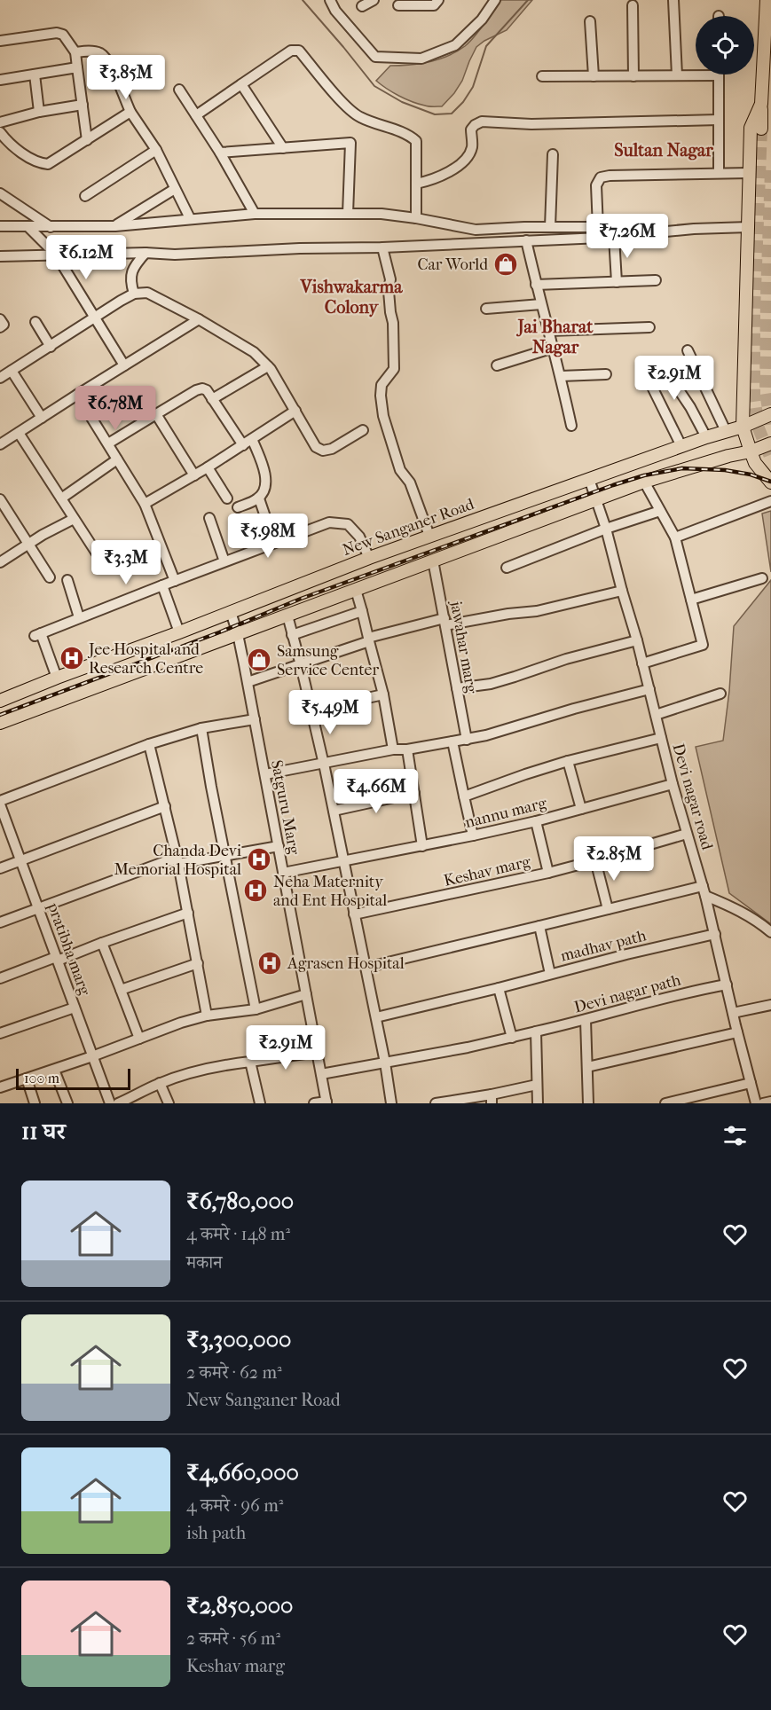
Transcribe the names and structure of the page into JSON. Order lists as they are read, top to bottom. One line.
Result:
{"streets":{"main road":["New Sanganer Road"],"street":["jawahar marg","Devi nagar road","Satguru Marg","nannu marg","Keshav marg","madhav path","pratibha marg","Devi nagar path"]},"crossings":[["New Sanganer Road","Devi nagar road"],["New Sanganer Road","Satguru Marg"],["Devi nagar road","nannu marg"],["Devi nagar road","Keshav marg"],["Devi nagar road","madhav path"],["Devi nagar road","Devi nagar path"],["Satguru Marg","nannu marg"],["Satguru Marg","Devi nagar path"]],"districts":["Sultan Nagar","Vishwakarma Colony","Jai Bharat Nagar"],"places":{"shop":["Car World","Samsung Service Center"],"hospital":["Jee Hospital and Research Centre","Chanda Devi Memorial Hospital","Neha Maternity and Ent Hospital","Agrasen Hospital"]},"scale_bar":"100 m","page":{"price":["₹3.85M","₹7.26M","₹6.12M","₹2.91M","₹6.78M","₹5.98M","₹3.3M","₹5.49M","₹4.66M","₹2.85M","₹2.91M"],"scale":"100 m","heading":"11 घर","list":[{"name":"₹6,780,000","note":"4 कमरे · 148 m² · मकान"},{"name":"₹3,300,000","note":"2 कमरे · 62 m² · New Sanganer Road"},{"name":"₹4,660,000","note":"4 कमरे · 96 m² · ish path"},{"name":"₹2,850,000","note":"2 कमरे · 56 m² · Keshav marg"}]}}
